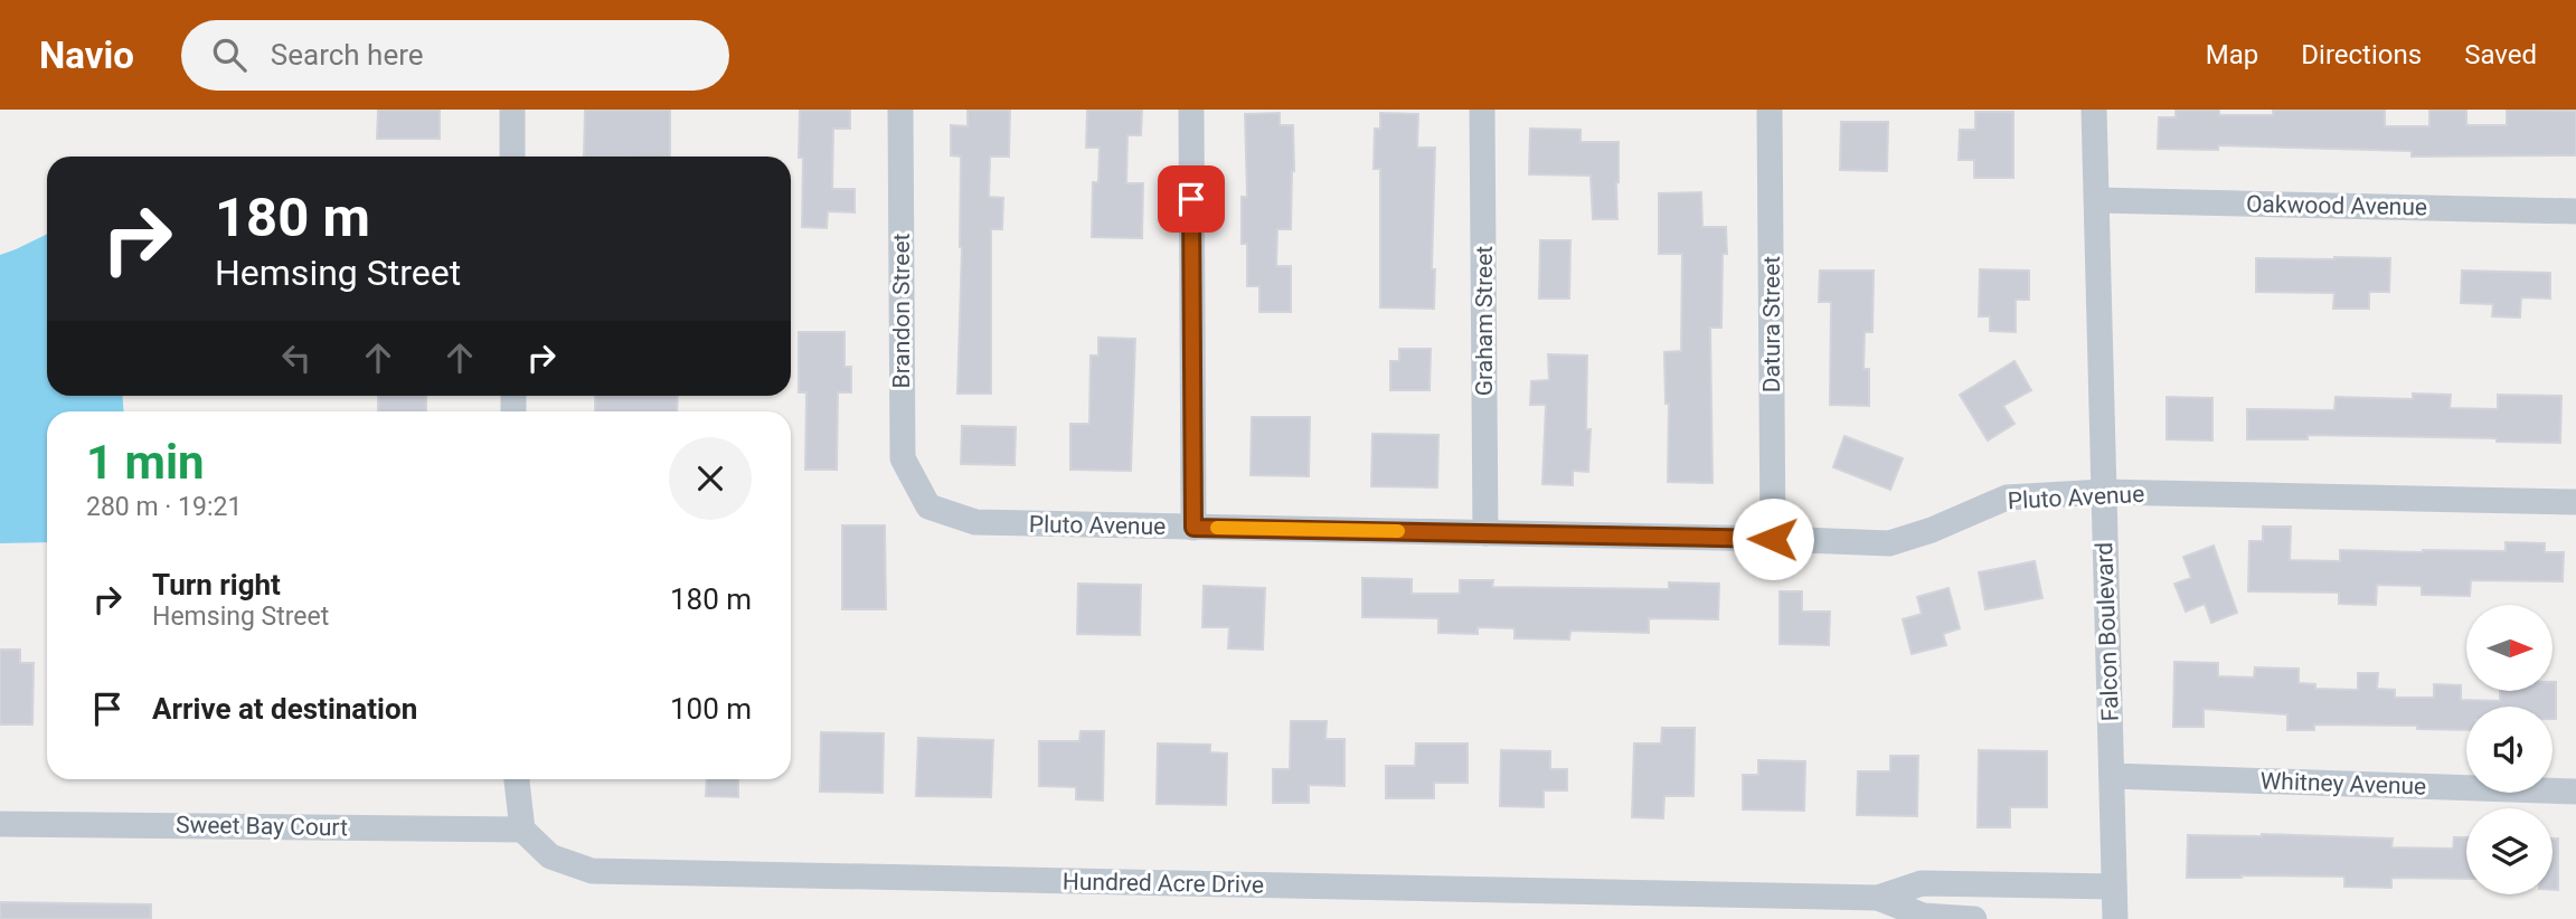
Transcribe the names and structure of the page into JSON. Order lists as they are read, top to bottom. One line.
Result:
{"streets":{"street":["Oakwood Avenue","Brandon Street","Graham Street","Datura Street","Pluto Avenue","Falcon Boulevard","Whitney Avenue","Sweet Bay Court","Hundred Acre Drive"]},"crossings":[["Oakwood Avenue","Falcon Boulevard"],["Brandon Street","Pluto Avenue"],["Graham Street","Pluto Avenue"],["Datura Street","Pluto Avenue"],["Pluto Avenue","Falcon Boulevard"],["Falcon Boulevard","Whitney Avenue"],["Falcon Boulevard","Hundred Acre Drive"],["Sweet Bay Court","Hundred Acre Drive"]],"north":"right","page":{"header":"Navio","search":"Search here","nav":["Map","Directions","Saved"],"turn":["180 m","Hemsing Street"],"heading":["1 min","280 m · 19:21"],"list":[{"name":"Turn right","note":"Hemsing Street","value":"180 m"},{"name":"Arrive at destination","value":"100 m"}]}}
